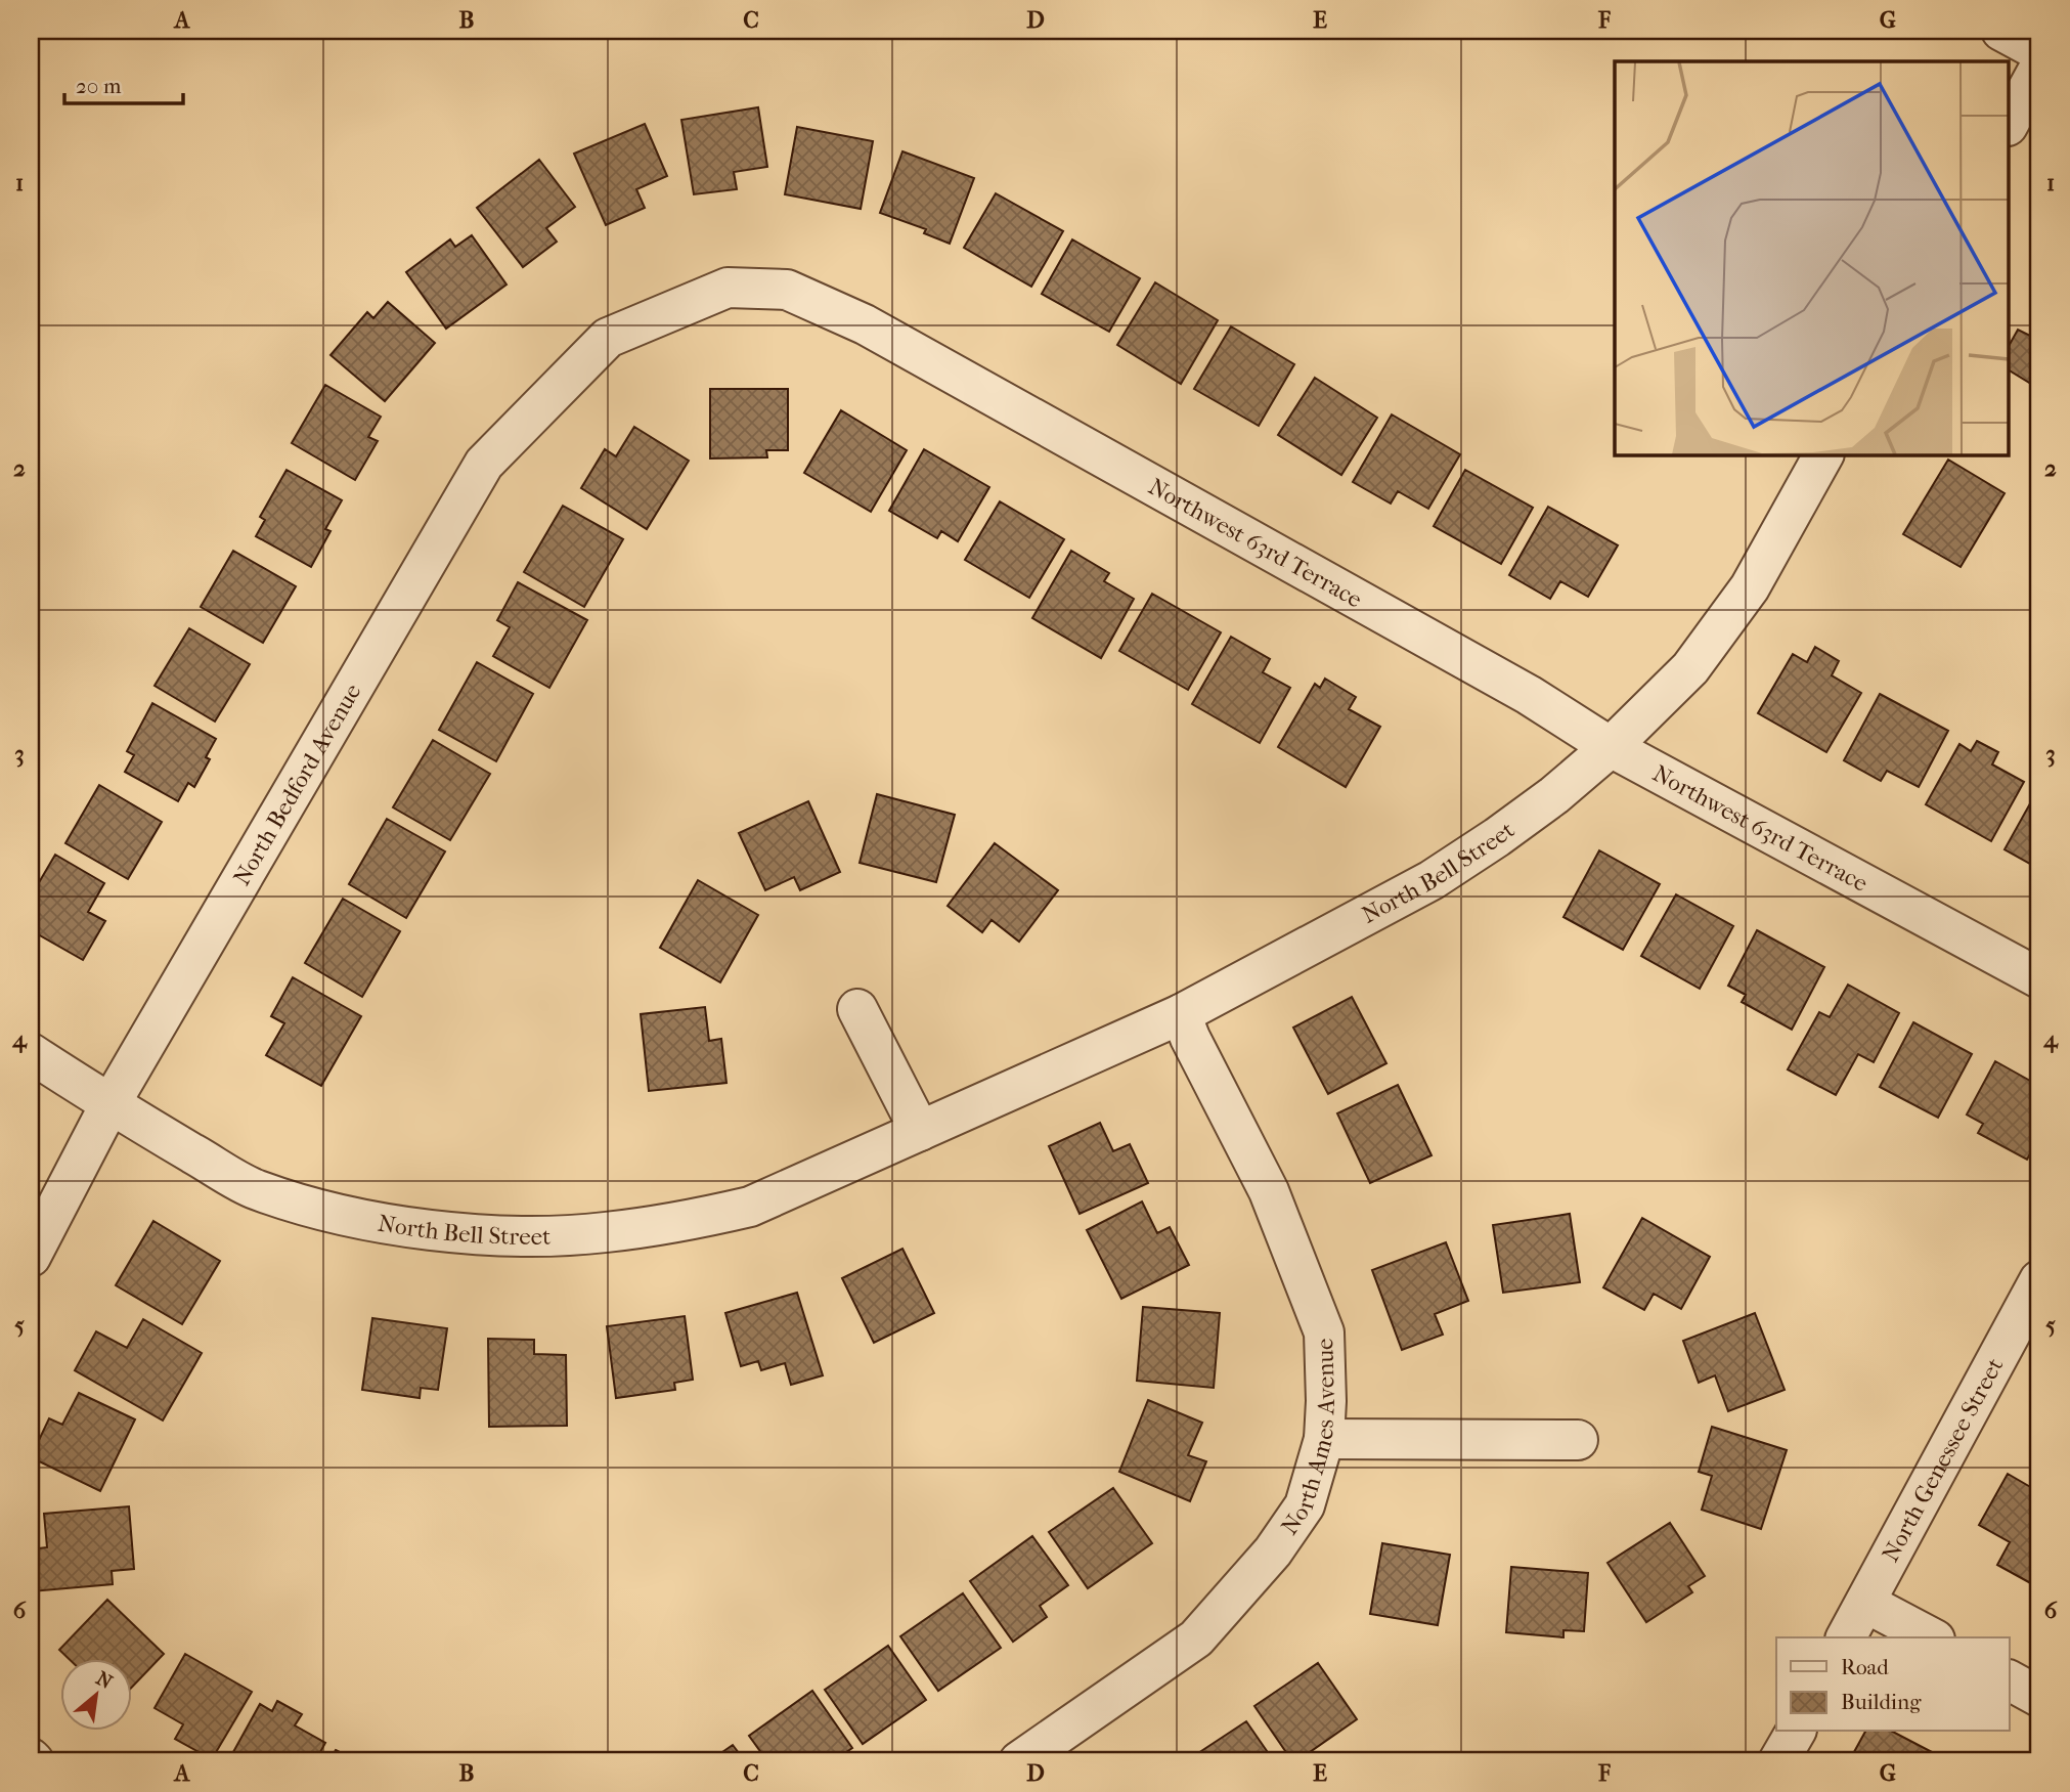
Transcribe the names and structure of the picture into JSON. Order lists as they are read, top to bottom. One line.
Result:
{"streets":{"street":["Northwest 63rd Terrace","North Bedford Avenue","North Bell Street","North Ames Avenue","North Genessee Street"]},"crossings":[["Northwest 63rd Terrace","North Bedford Avenue"],["Northwest 63rd Terrace","North Bell Street"],["North Bedford Avenue","North Bell Street"],["North Bell Street","North Ames Avenue"]],"legend":["Road","Building"],"scale_bar":"20 m","north":"top right","grid":{"columns":["A","B","C","D","E","F","G"],"rows":["1","2","3","4","5","6"]}}
